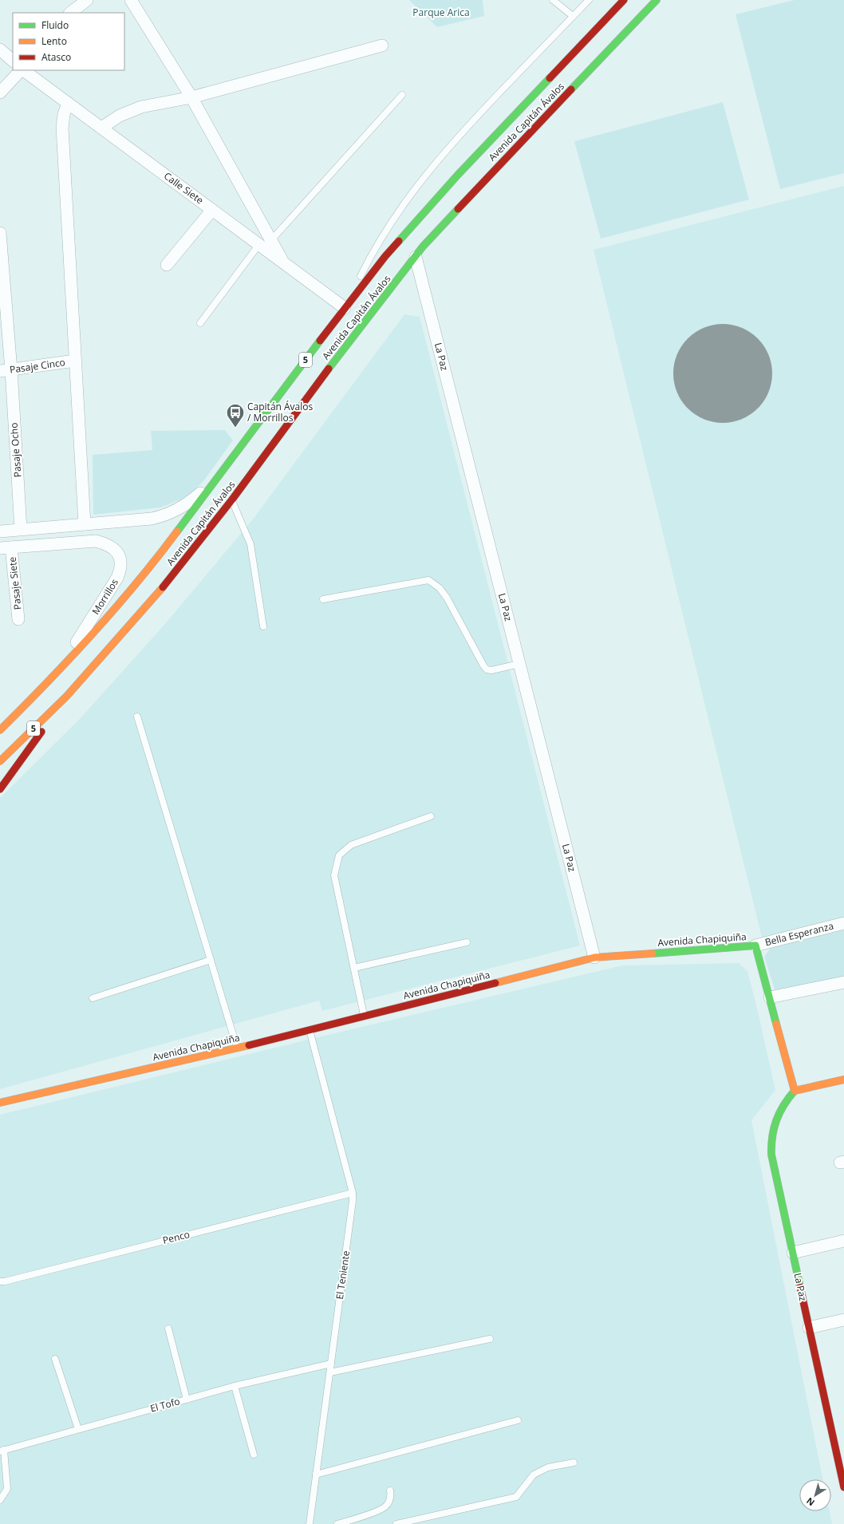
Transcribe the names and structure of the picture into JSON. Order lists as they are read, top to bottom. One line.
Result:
{"streets":{"main road":["Avenida Capitán Ávalos","La Paz","5","Avenida Chapiquiña"],"street":["Calle Siete","Pasaje Cinco","Pasaje Ocho","Pasaje Siete","Morrillos","Bella Esperanza"],"lane":["Penco","El Teniente","El Tofo"]},"crossings":[["Avenida Capitán Ávalos","Calle Siete"],["Avenida Capitán Ávalos","La Paz"],["Avenida Capitán Ávalos","Morrillos"],["La Paz","Avenida Chapiquiña"],["Pasaje Cinco","Pasaje Ocho"],["Pasaje Siete","Morrillos"],["Bella Esperanza","Avenida Chapiquiña"],["Avenida Chapiquiña","El Teniente"],["Penco","El Teniente"],["El Teniente","El Tofo"]],"parks":["Parque Arica"],"places":{"bus stop":["Capitán Ávalos / Morrillos"]},"legend":["Fluido","Lento","Atasco"],"north":"bottom left"}
